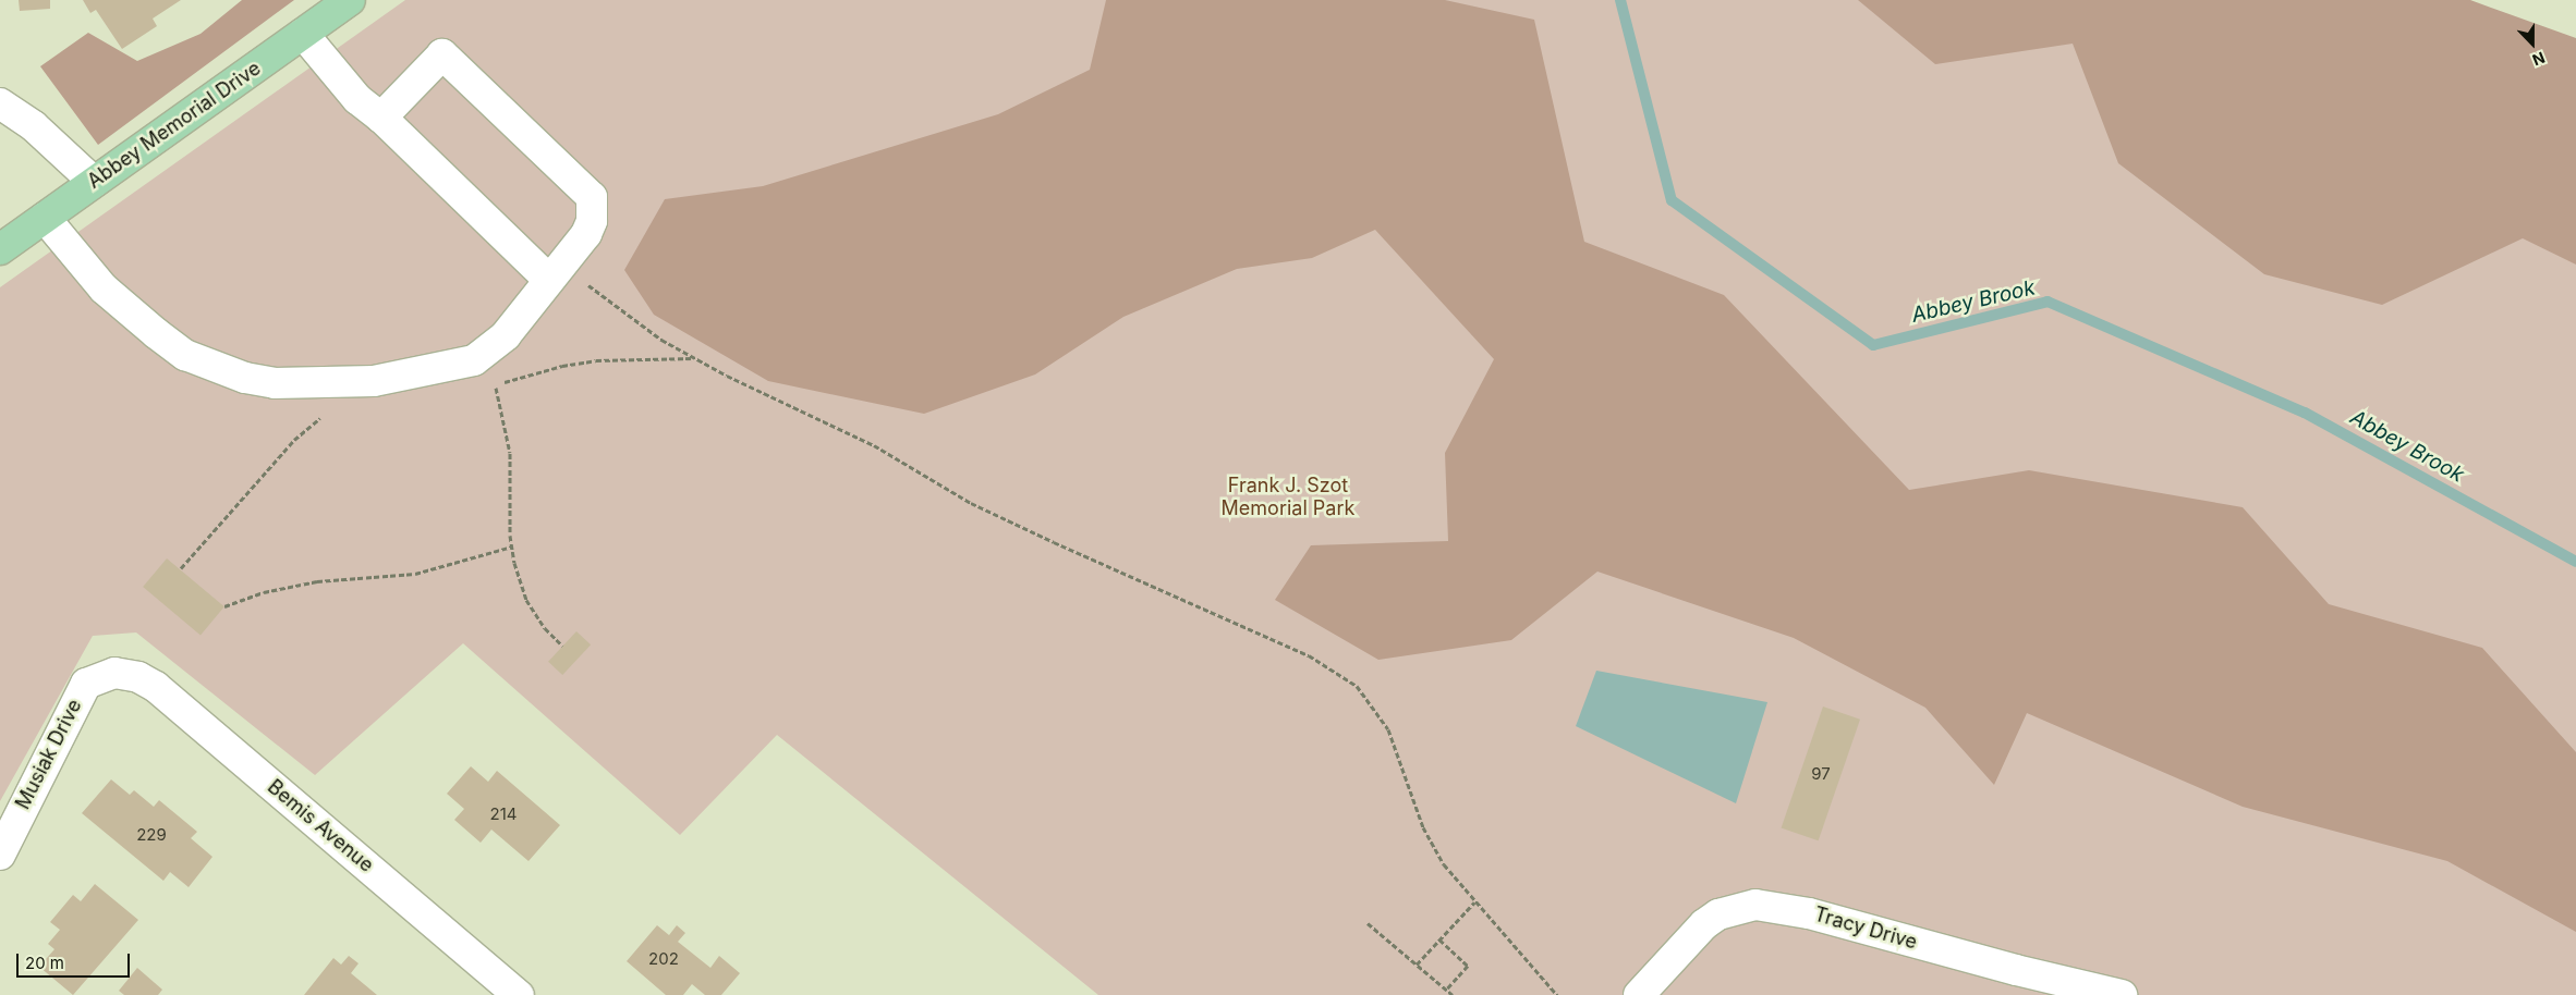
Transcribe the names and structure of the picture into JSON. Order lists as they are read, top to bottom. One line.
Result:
{"streets":{"main road":["Abbey Memorial Drive"],"street":["Musiak Drive","Bemis Avenue","Tracy Drive"]},"crossings":[["Musiak Drive","Bemis Avenue"]],"water":["Abbey Brook"],"parks":["Frank J. Szot Memorial Park"],"house_numbers":["97","214","229","202"],"scale_bar":"20 m","north":"bottom"}
